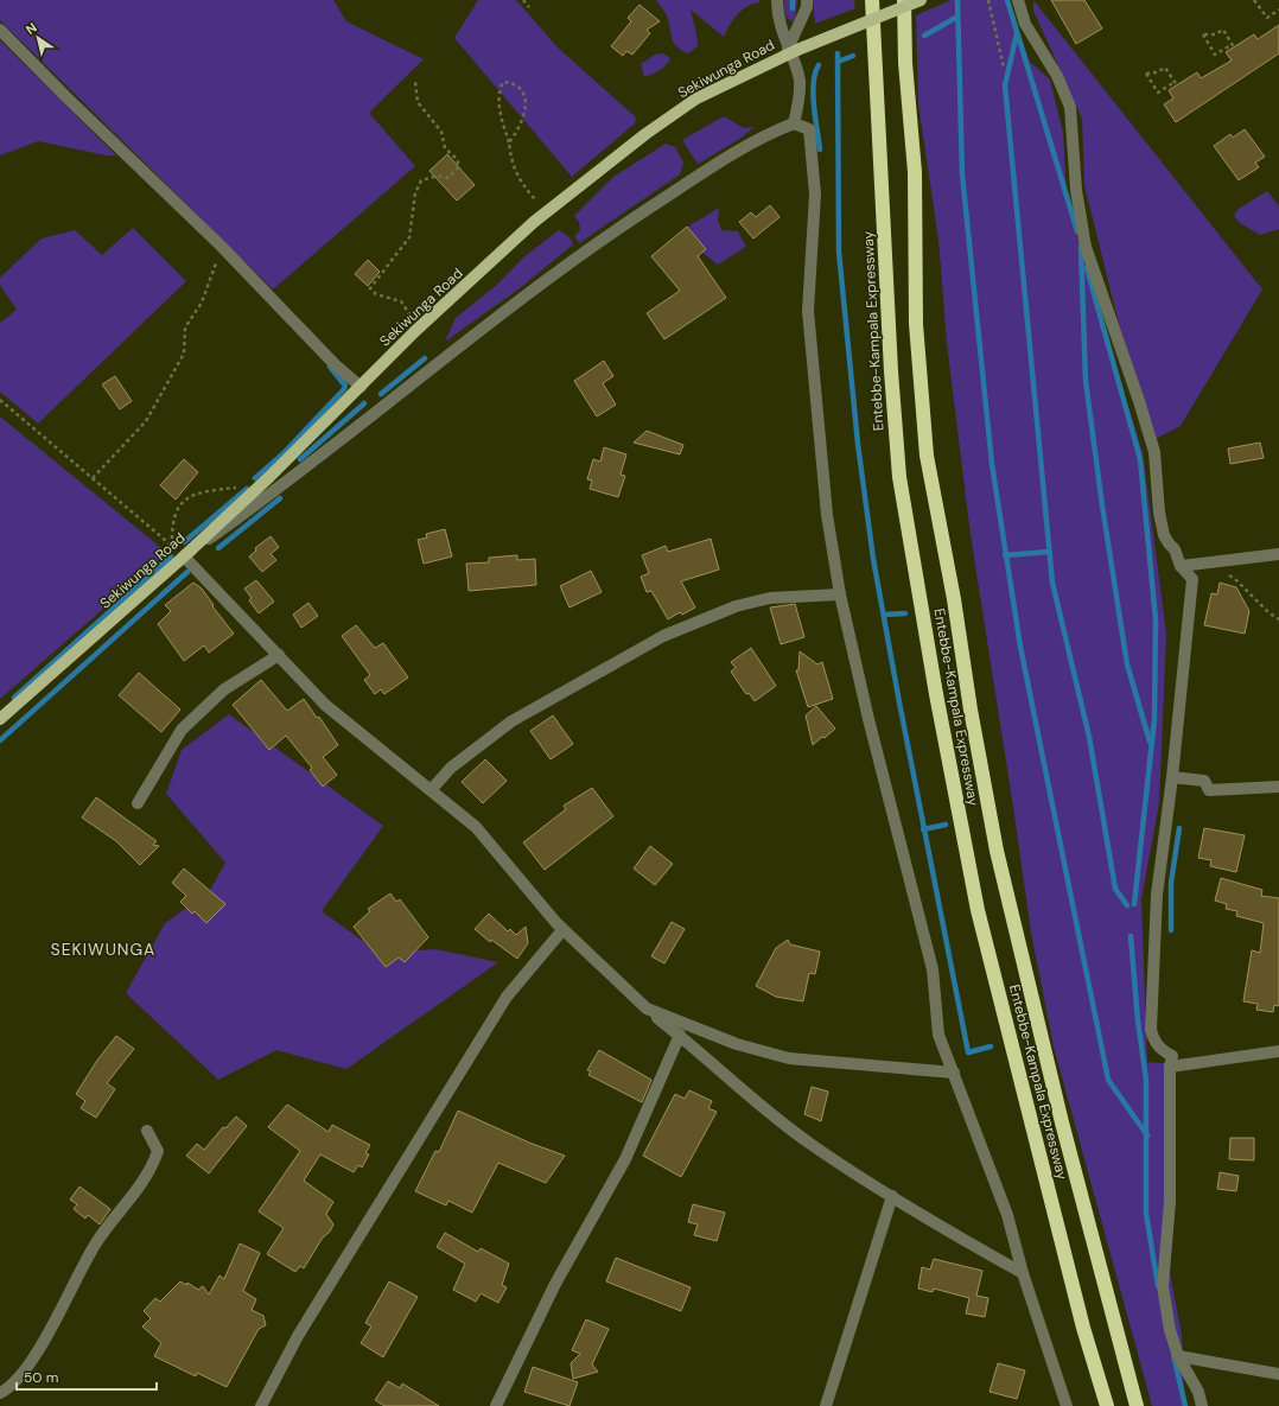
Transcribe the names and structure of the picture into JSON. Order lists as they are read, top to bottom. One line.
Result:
{"streets":{"highway":["Entebbe-Kampala Expressway"],"main road":["Sekiwunga Road"]},"districts":["SEKIWUNGA"],"scale_bar":"50 m","north":"top left"}
